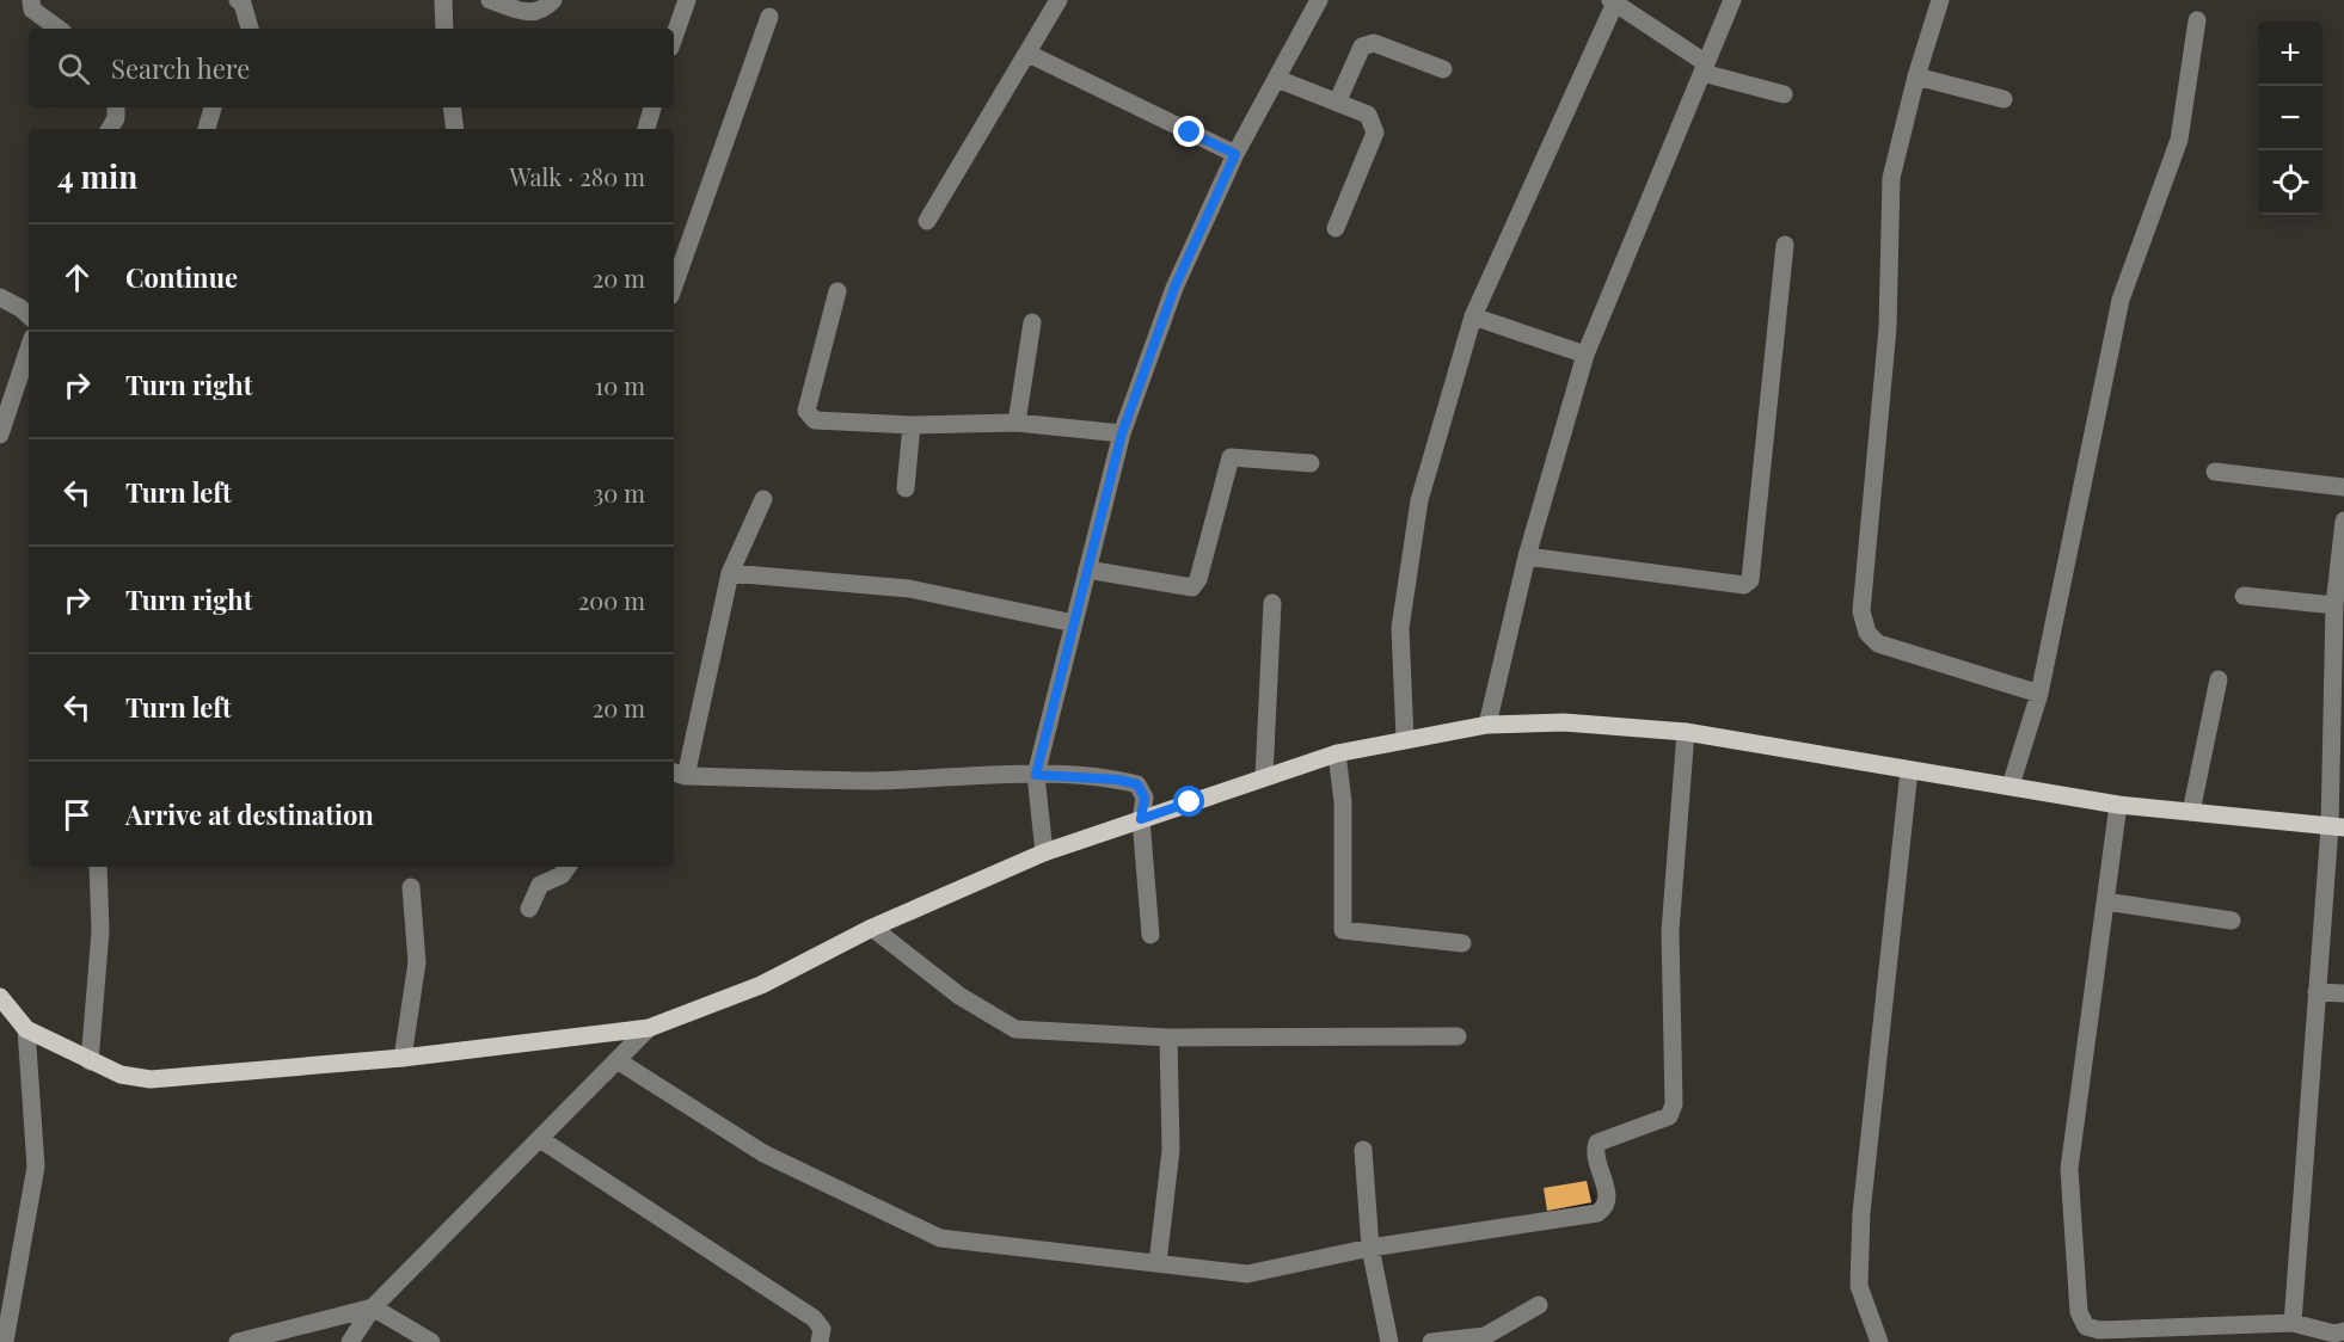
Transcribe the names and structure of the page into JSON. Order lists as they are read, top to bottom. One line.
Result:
{"page":{"map_buttons":["+","−"],"search":"Search here","heading":["4 min","Walk · 280 m"],"list":[["Continue","20 m"],["Turn right","10 m"],["Turn left","30 m"],["Turn right","200 m"],["Turn left","20 m"],"Arrive at destination"]}}
